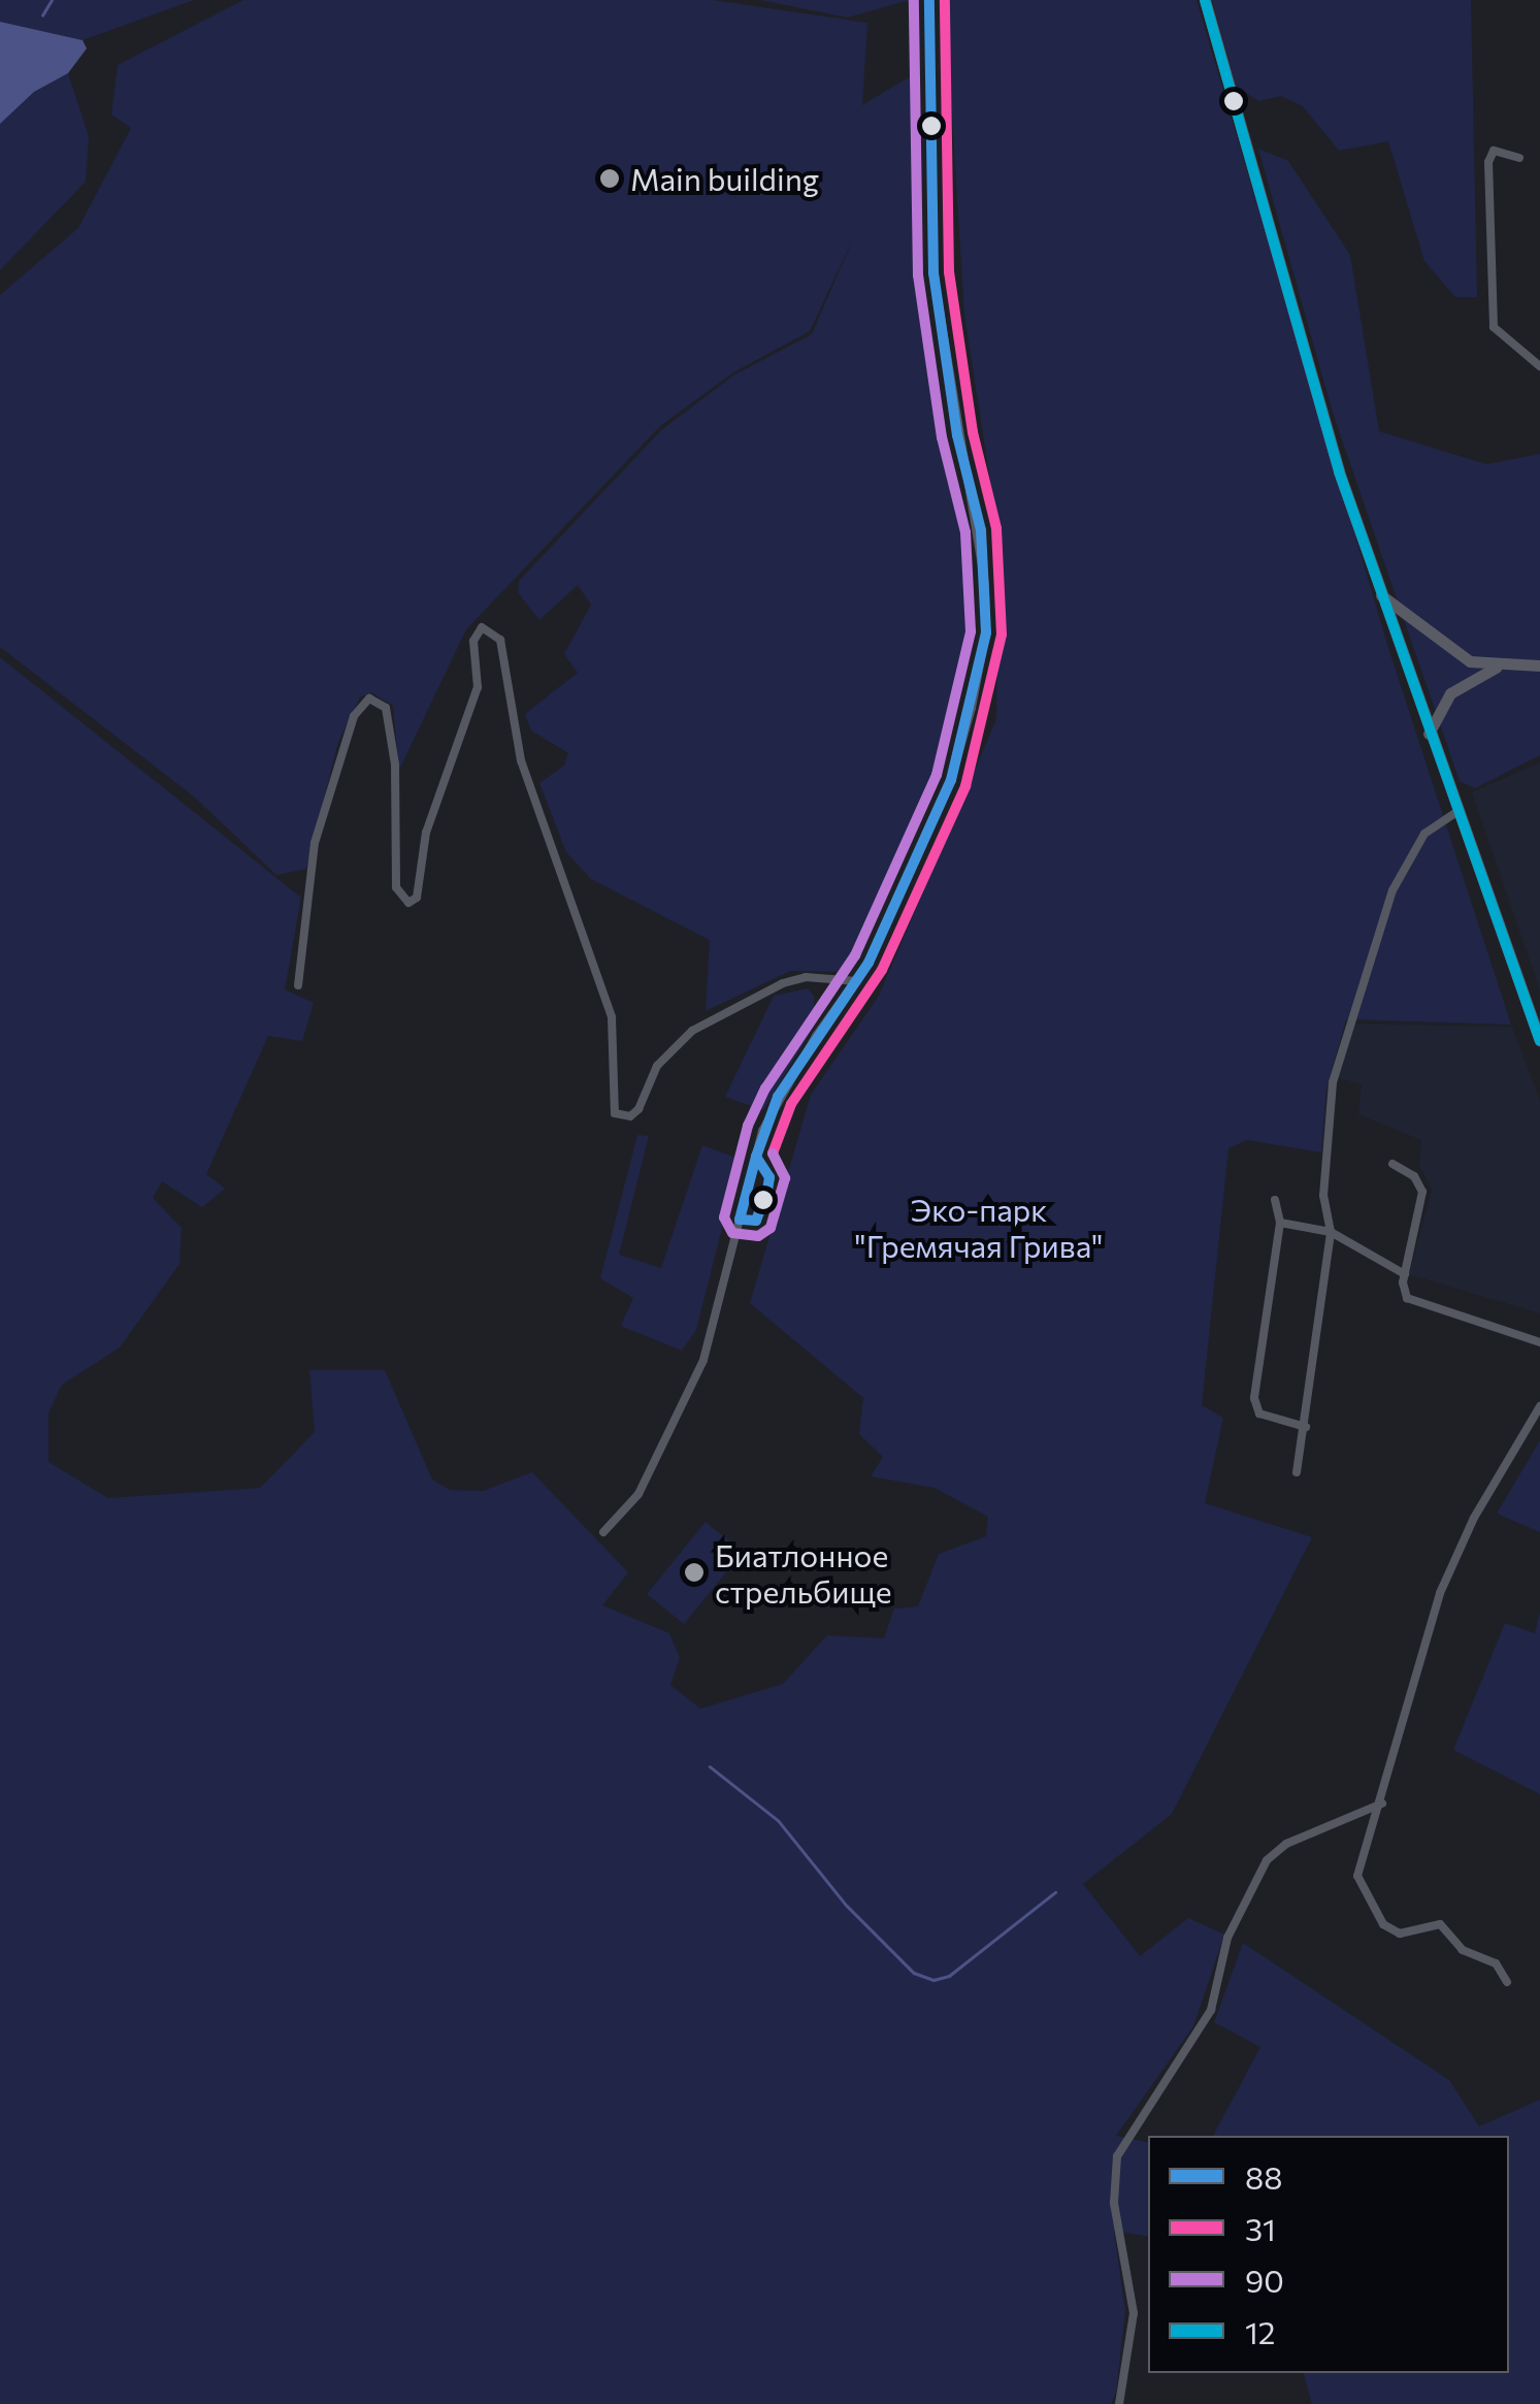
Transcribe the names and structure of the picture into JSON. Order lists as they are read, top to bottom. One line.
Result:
{"parks":["Эко-парк \"Гремячая Грива\""],"places":["Main building","Биатлонное стрельбище"],"lines":["transit line 88","transit line 31","transit line 90","transit line 12"],"legend":["88","31","90","12"]}
